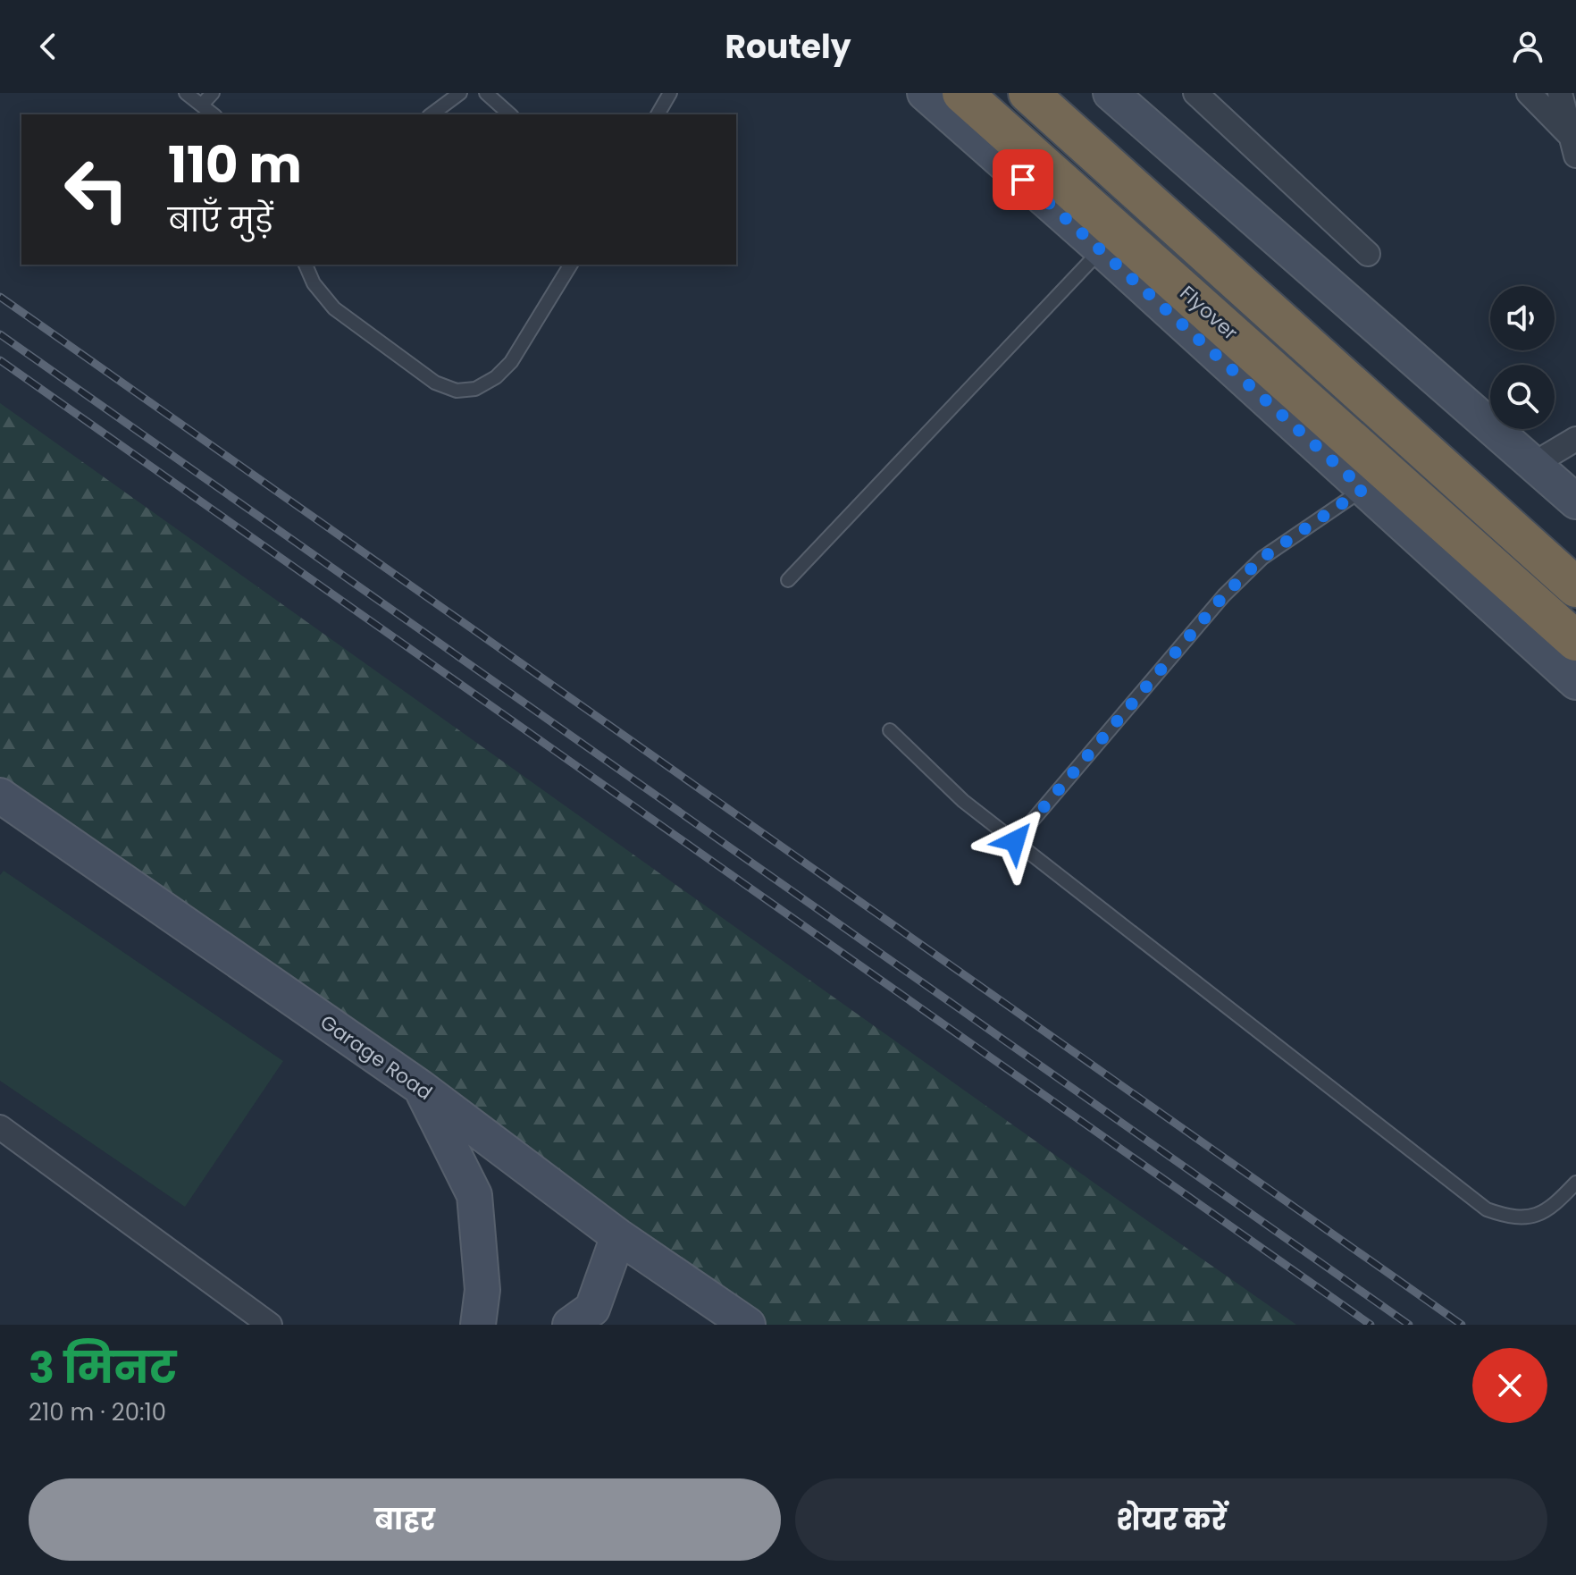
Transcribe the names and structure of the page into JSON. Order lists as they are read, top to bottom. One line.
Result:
{"streets":{"highway":["Flyover"],"street":["Garage Road"]},"page":{"header":"Routely","turn":["110 m","बाएँ मुड़ें"],"heading":["3 मिनट","210 m · 20:10"],"buttons":["बाहर","शेयर करें"]}}
